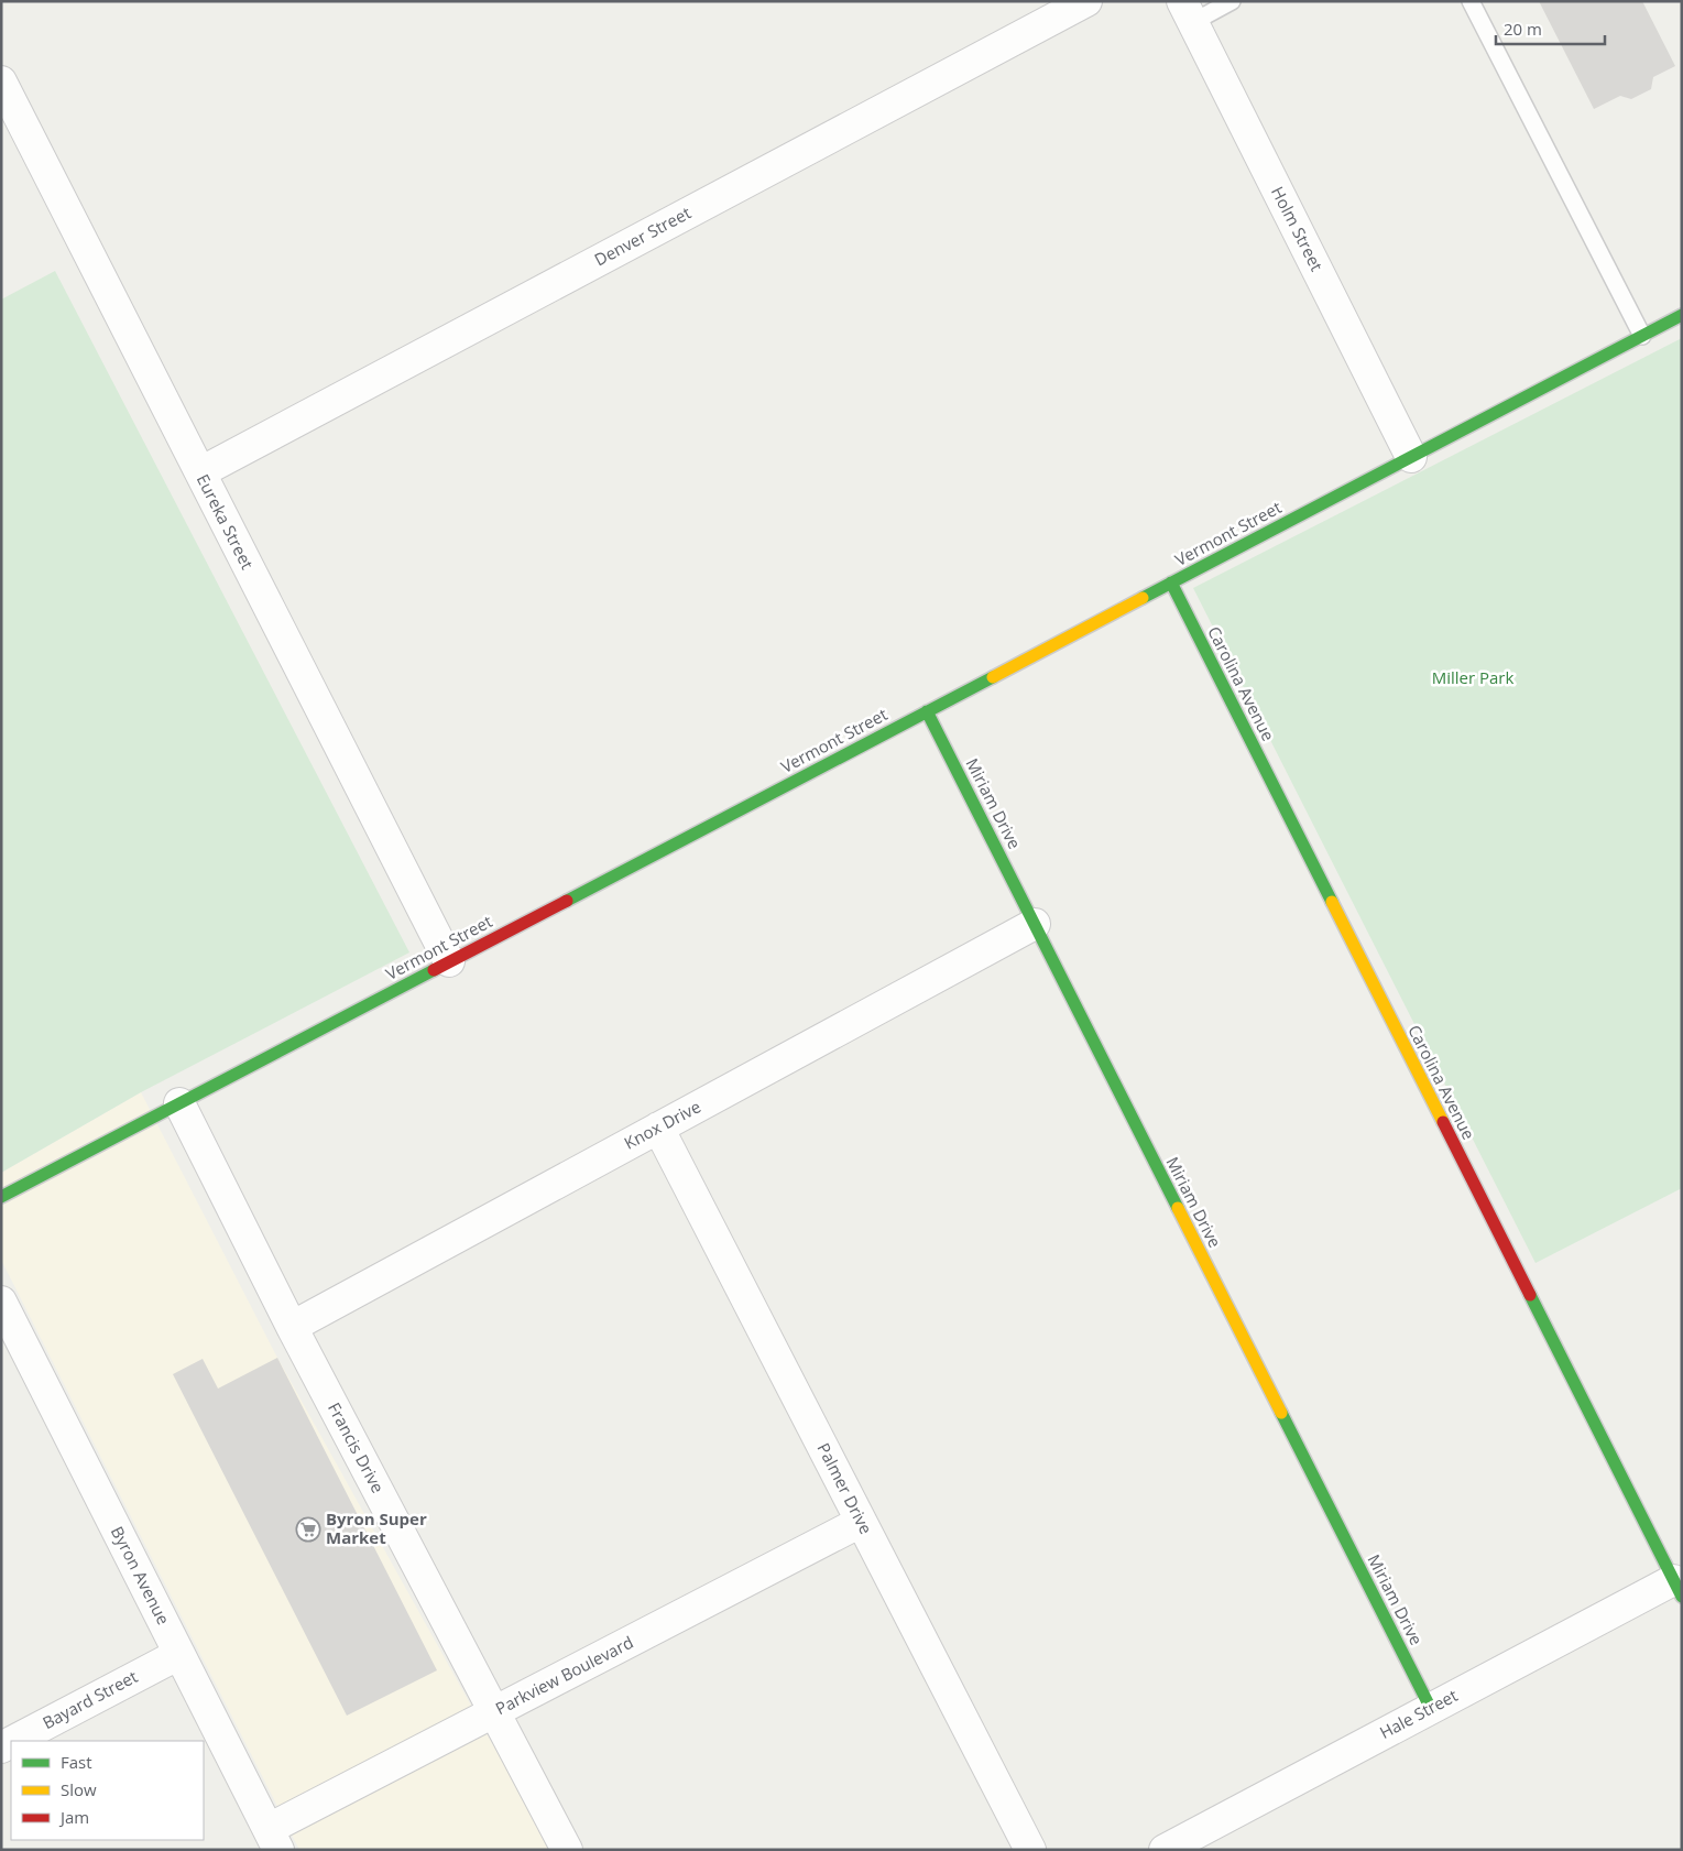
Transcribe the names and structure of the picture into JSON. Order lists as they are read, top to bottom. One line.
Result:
{"streets":{"street":["Holm Street","Denver Street","Eureka Street","Vermont Street","Carolina Avenue","Miriam Drive","Knox Drive","Francis Drive","Palmer Drive","Byron Avenue","Parkview Boulevard","Bayard Street","Hale Street"]},"crossings":[["Holm Street","Vermont Street"],["Denver Street","Eureka Street"],["Eureka Street","Vermont Street"],["Vermont Street","Carolina Avenue"],["Vermont Street","Miriam Drive"],["Vermont Street","Francis Drive"],["Carolina Avenue","Hale Street"],["Miriam Drive","Knox Drive"],["Miriam Drive","Hale Street"],["Knox Drive","Francis Drive"],["Knox Drive","Palmer Drive"],["Francis Drive","Parkview Boulevard"],["Palmer Drive","Parkview Boulevard"],["Byron Avenue","Parkview Boulevard"],["Byron Avenue","Bayard Street"]],"parks":["Miller Park"],"places":{"supermarket":["Byron Super Market"]},"legend":["Fast","Slow","Jam"],"scale_bar":"20 m"}
